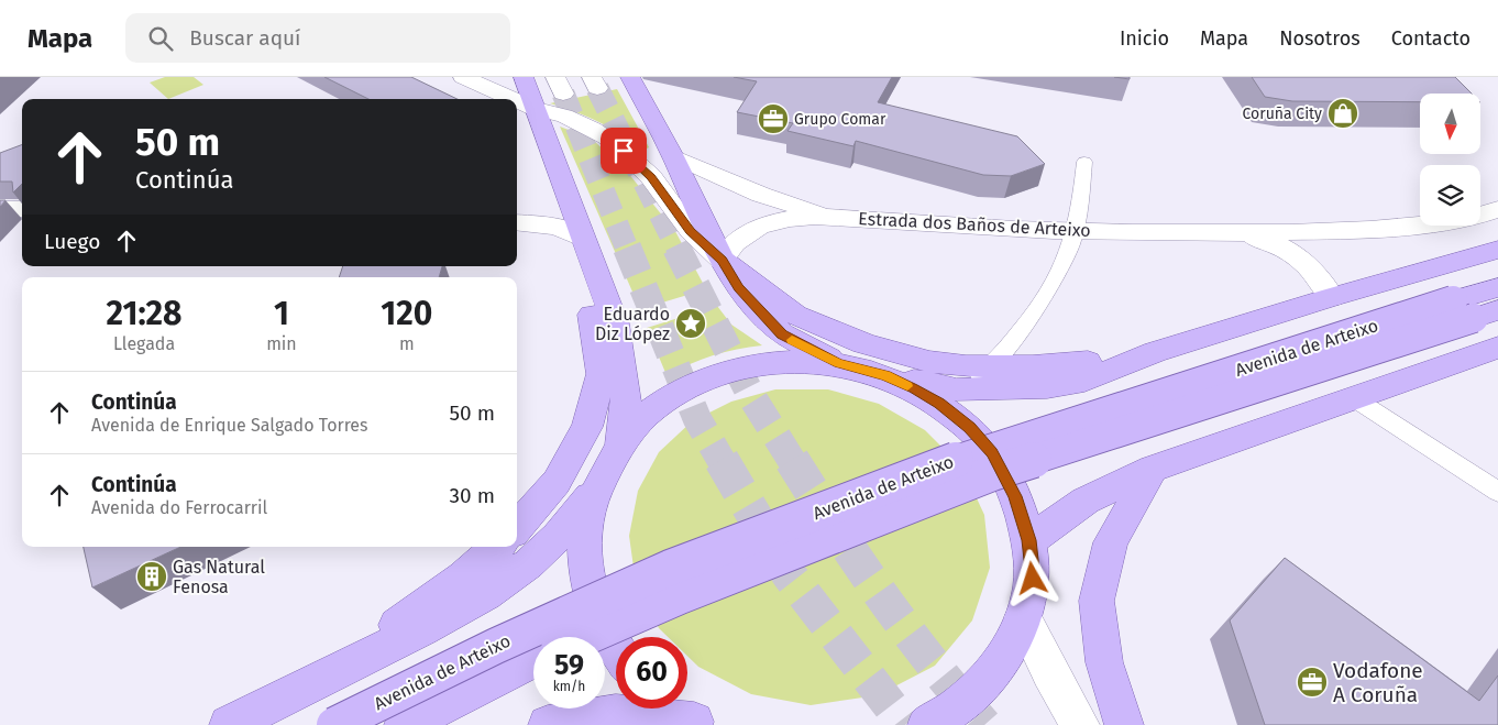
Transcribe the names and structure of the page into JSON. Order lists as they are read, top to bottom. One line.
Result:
{"streets":{"main road":["Avenida de Arteixo"],"street":["Estrada dos Baños de Arteixo"]},"places":{"shop":["Coruña City"],"office":["Grupo Comar","Vodafone A Coruña"],"place":["Eduardo Diz López"],"building":["Gas Natural Fenosa"]},"north":"bottom","page":{"header":"Mapa","search":"Buscar aquí","nav":["Inicio","Mapa","Nosotros","Contacto"],"turn":["50 m","Continúa"],"then":"Luego","eta":["21:28","Llegada","1","min","120","m"],"list":[{"name":"Continúa","note":"Avenida de Enrique Salgado Torres","value":"50 m"},{"name":"Continúa","note":"Avenida do Ferrocarril","value":"30 m"}],"speed":"59 km/h","limit":"60"}}
